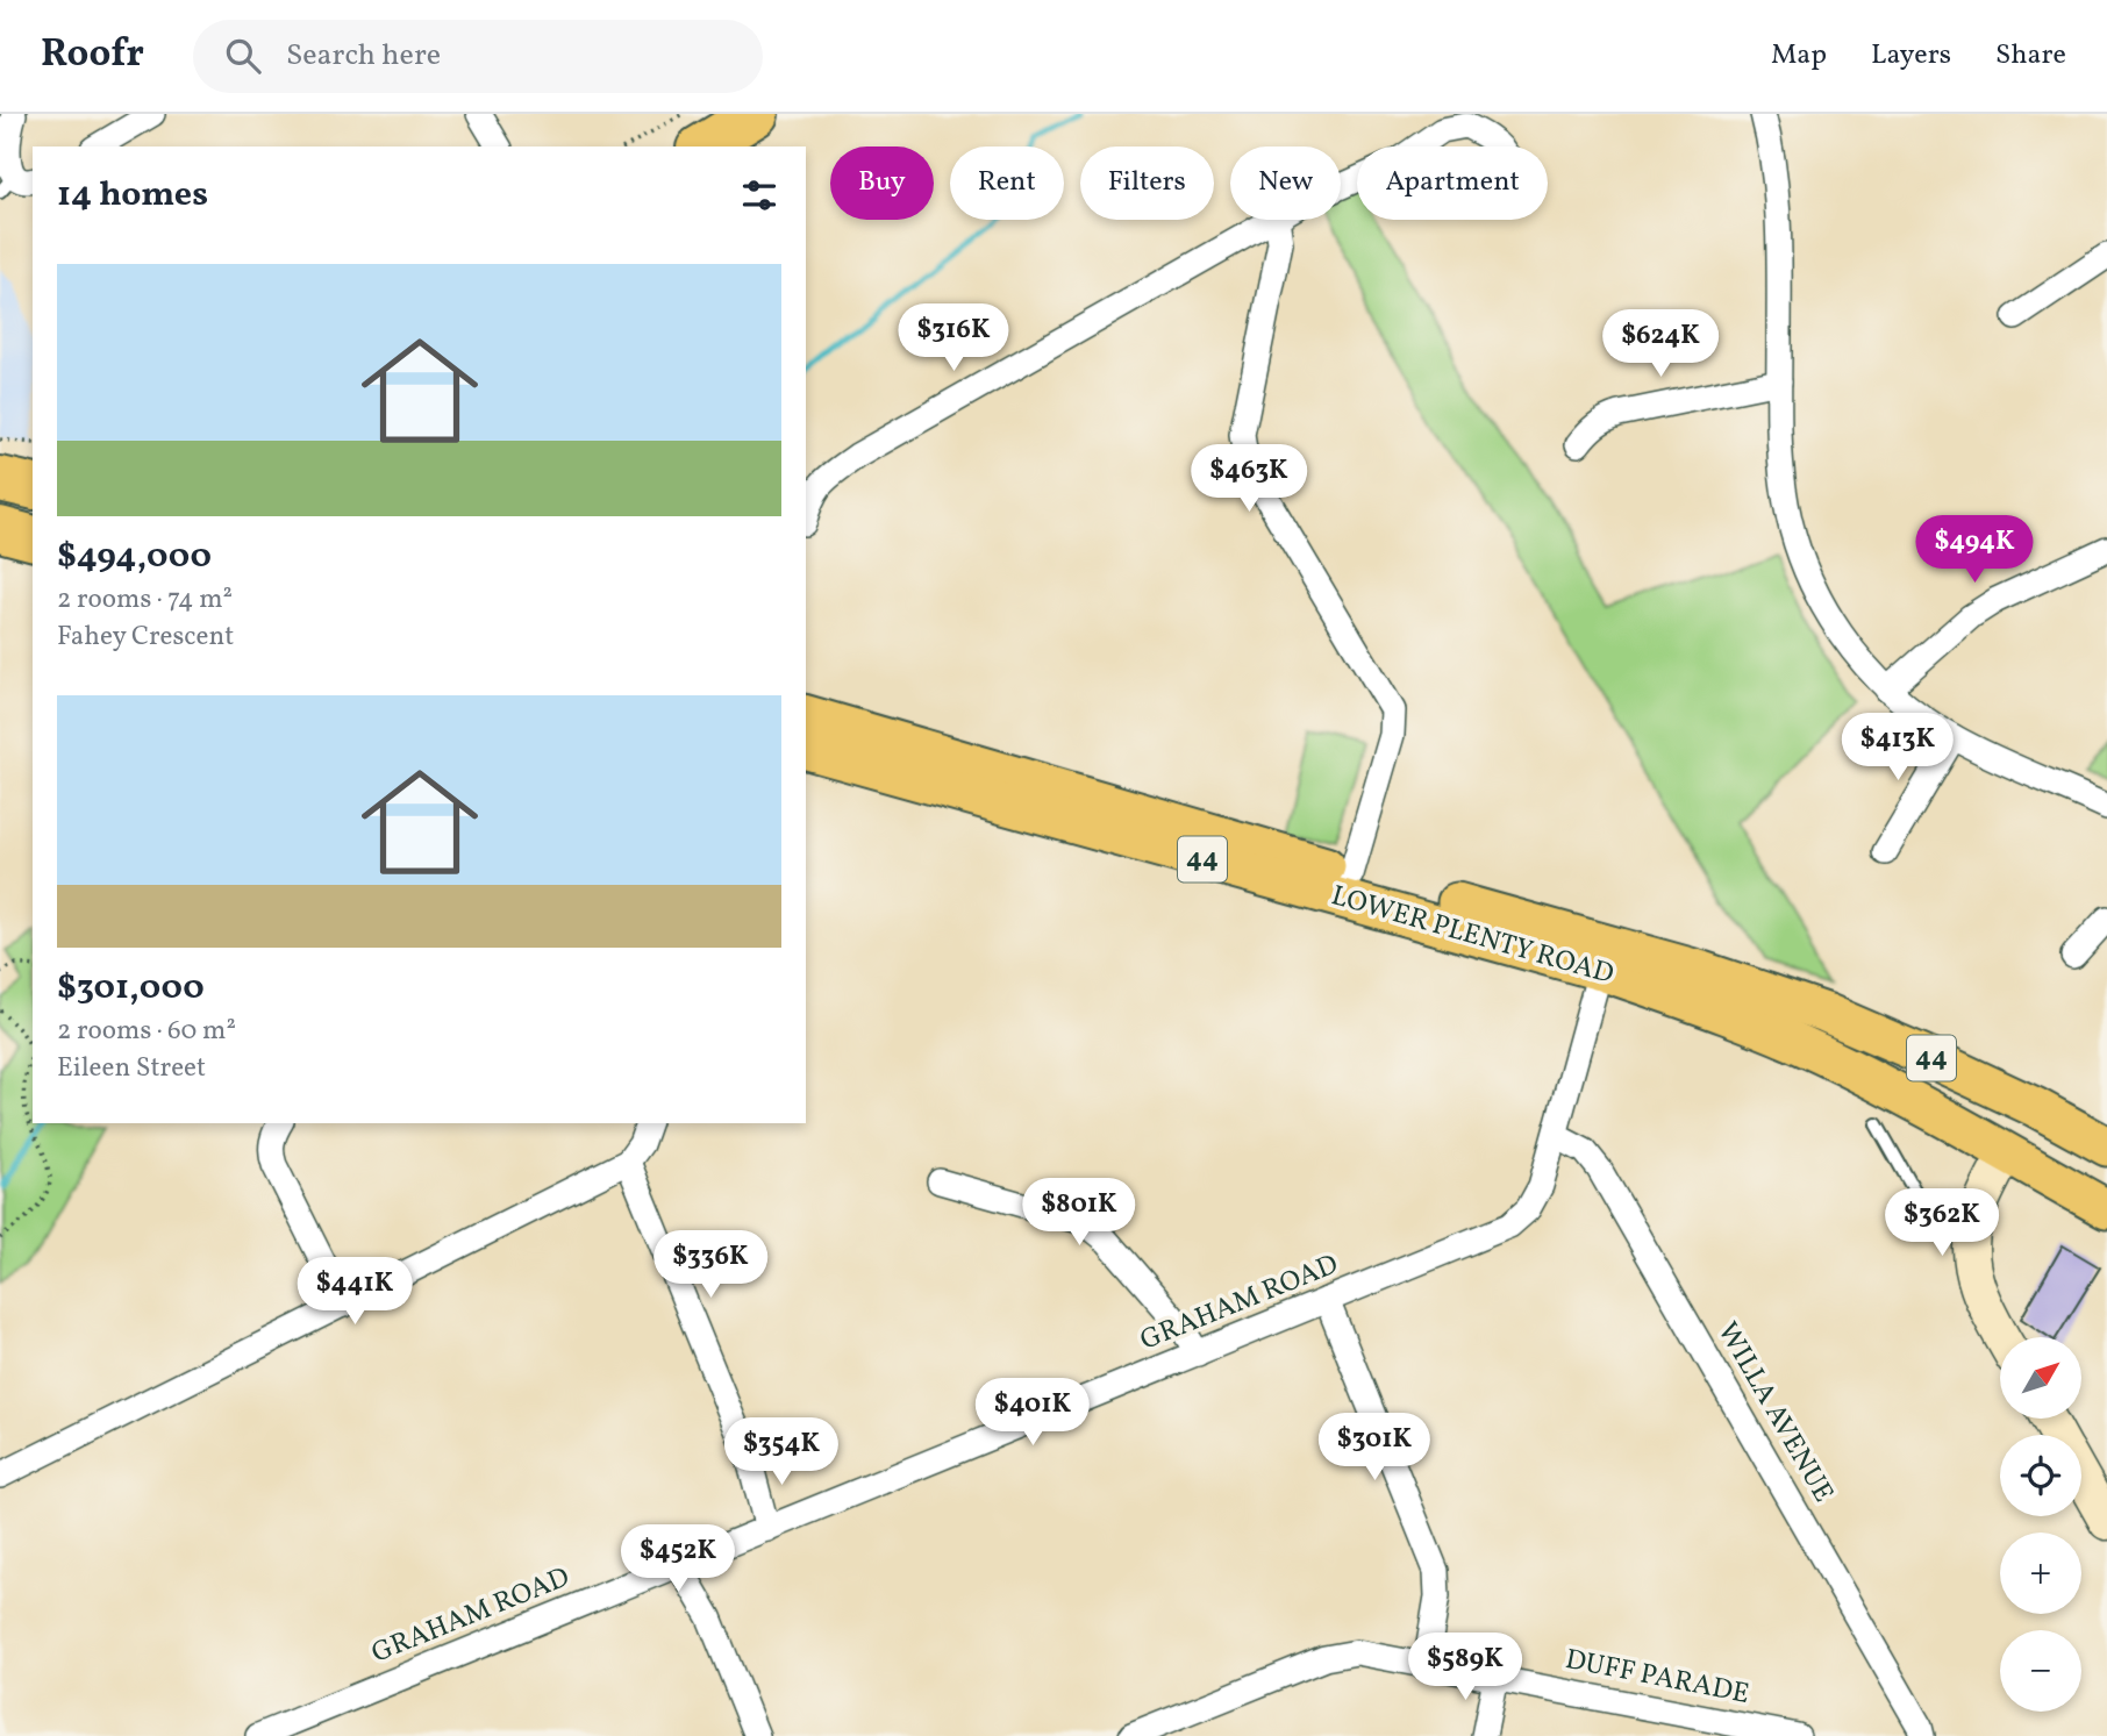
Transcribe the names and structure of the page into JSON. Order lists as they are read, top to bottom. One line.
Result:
{"streets":{"main road":["44","LOWER PLENTY ROAD"],"street":["GRAHAM ROAD","WILLA AVENUE","DUFF PARADE"]},"crossings":[["LOWER PLENTY ROAD","GRAHAM ROAD"],["GRAHAM ROAD","WILLA AVENUE"]],"north":"top right","page":{"header":"Roofr","search":"Search here","nav":["Map","Layers","Share"],"chip":["Buy","Rent","Filters","New","Apartment"],"heading":"14 homes","list":[{"name":"$494,000","note":"2 rooms · 74 m² · Fahey Crescent"},{"name":"$301,000","note":"2 rooms · 60 m² · Eileen Street"}],"price":["$316K","$624K","$463K","$494K","$413K","$801K","$362K","$336K","$441K","$401K","$301K","$354K","$452K","$589K"],"map_buttons":["+","−"]}}
